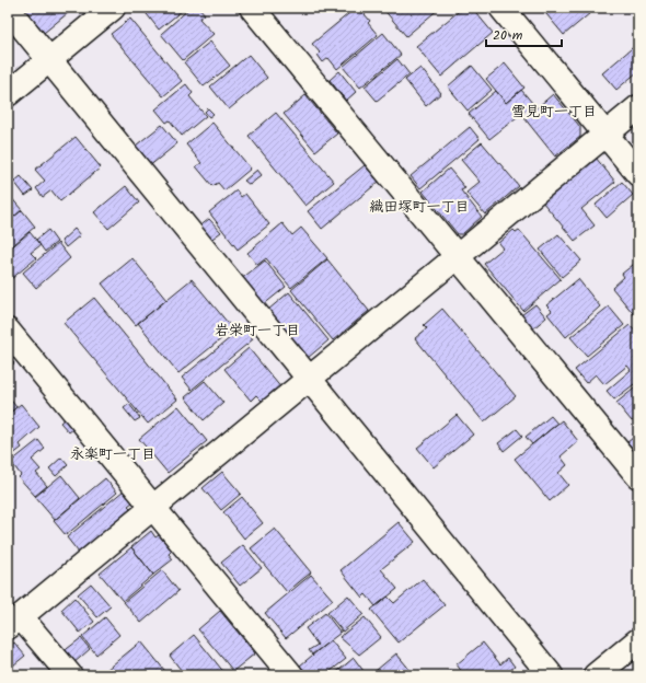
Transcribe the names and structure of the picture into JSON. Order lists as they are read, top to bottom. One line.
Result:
{"districts":["雪見町一丁目","織田塚町一丁目","岩栄町一丁目","永楽町一丁目"],"scale_bar":"20 m"}
